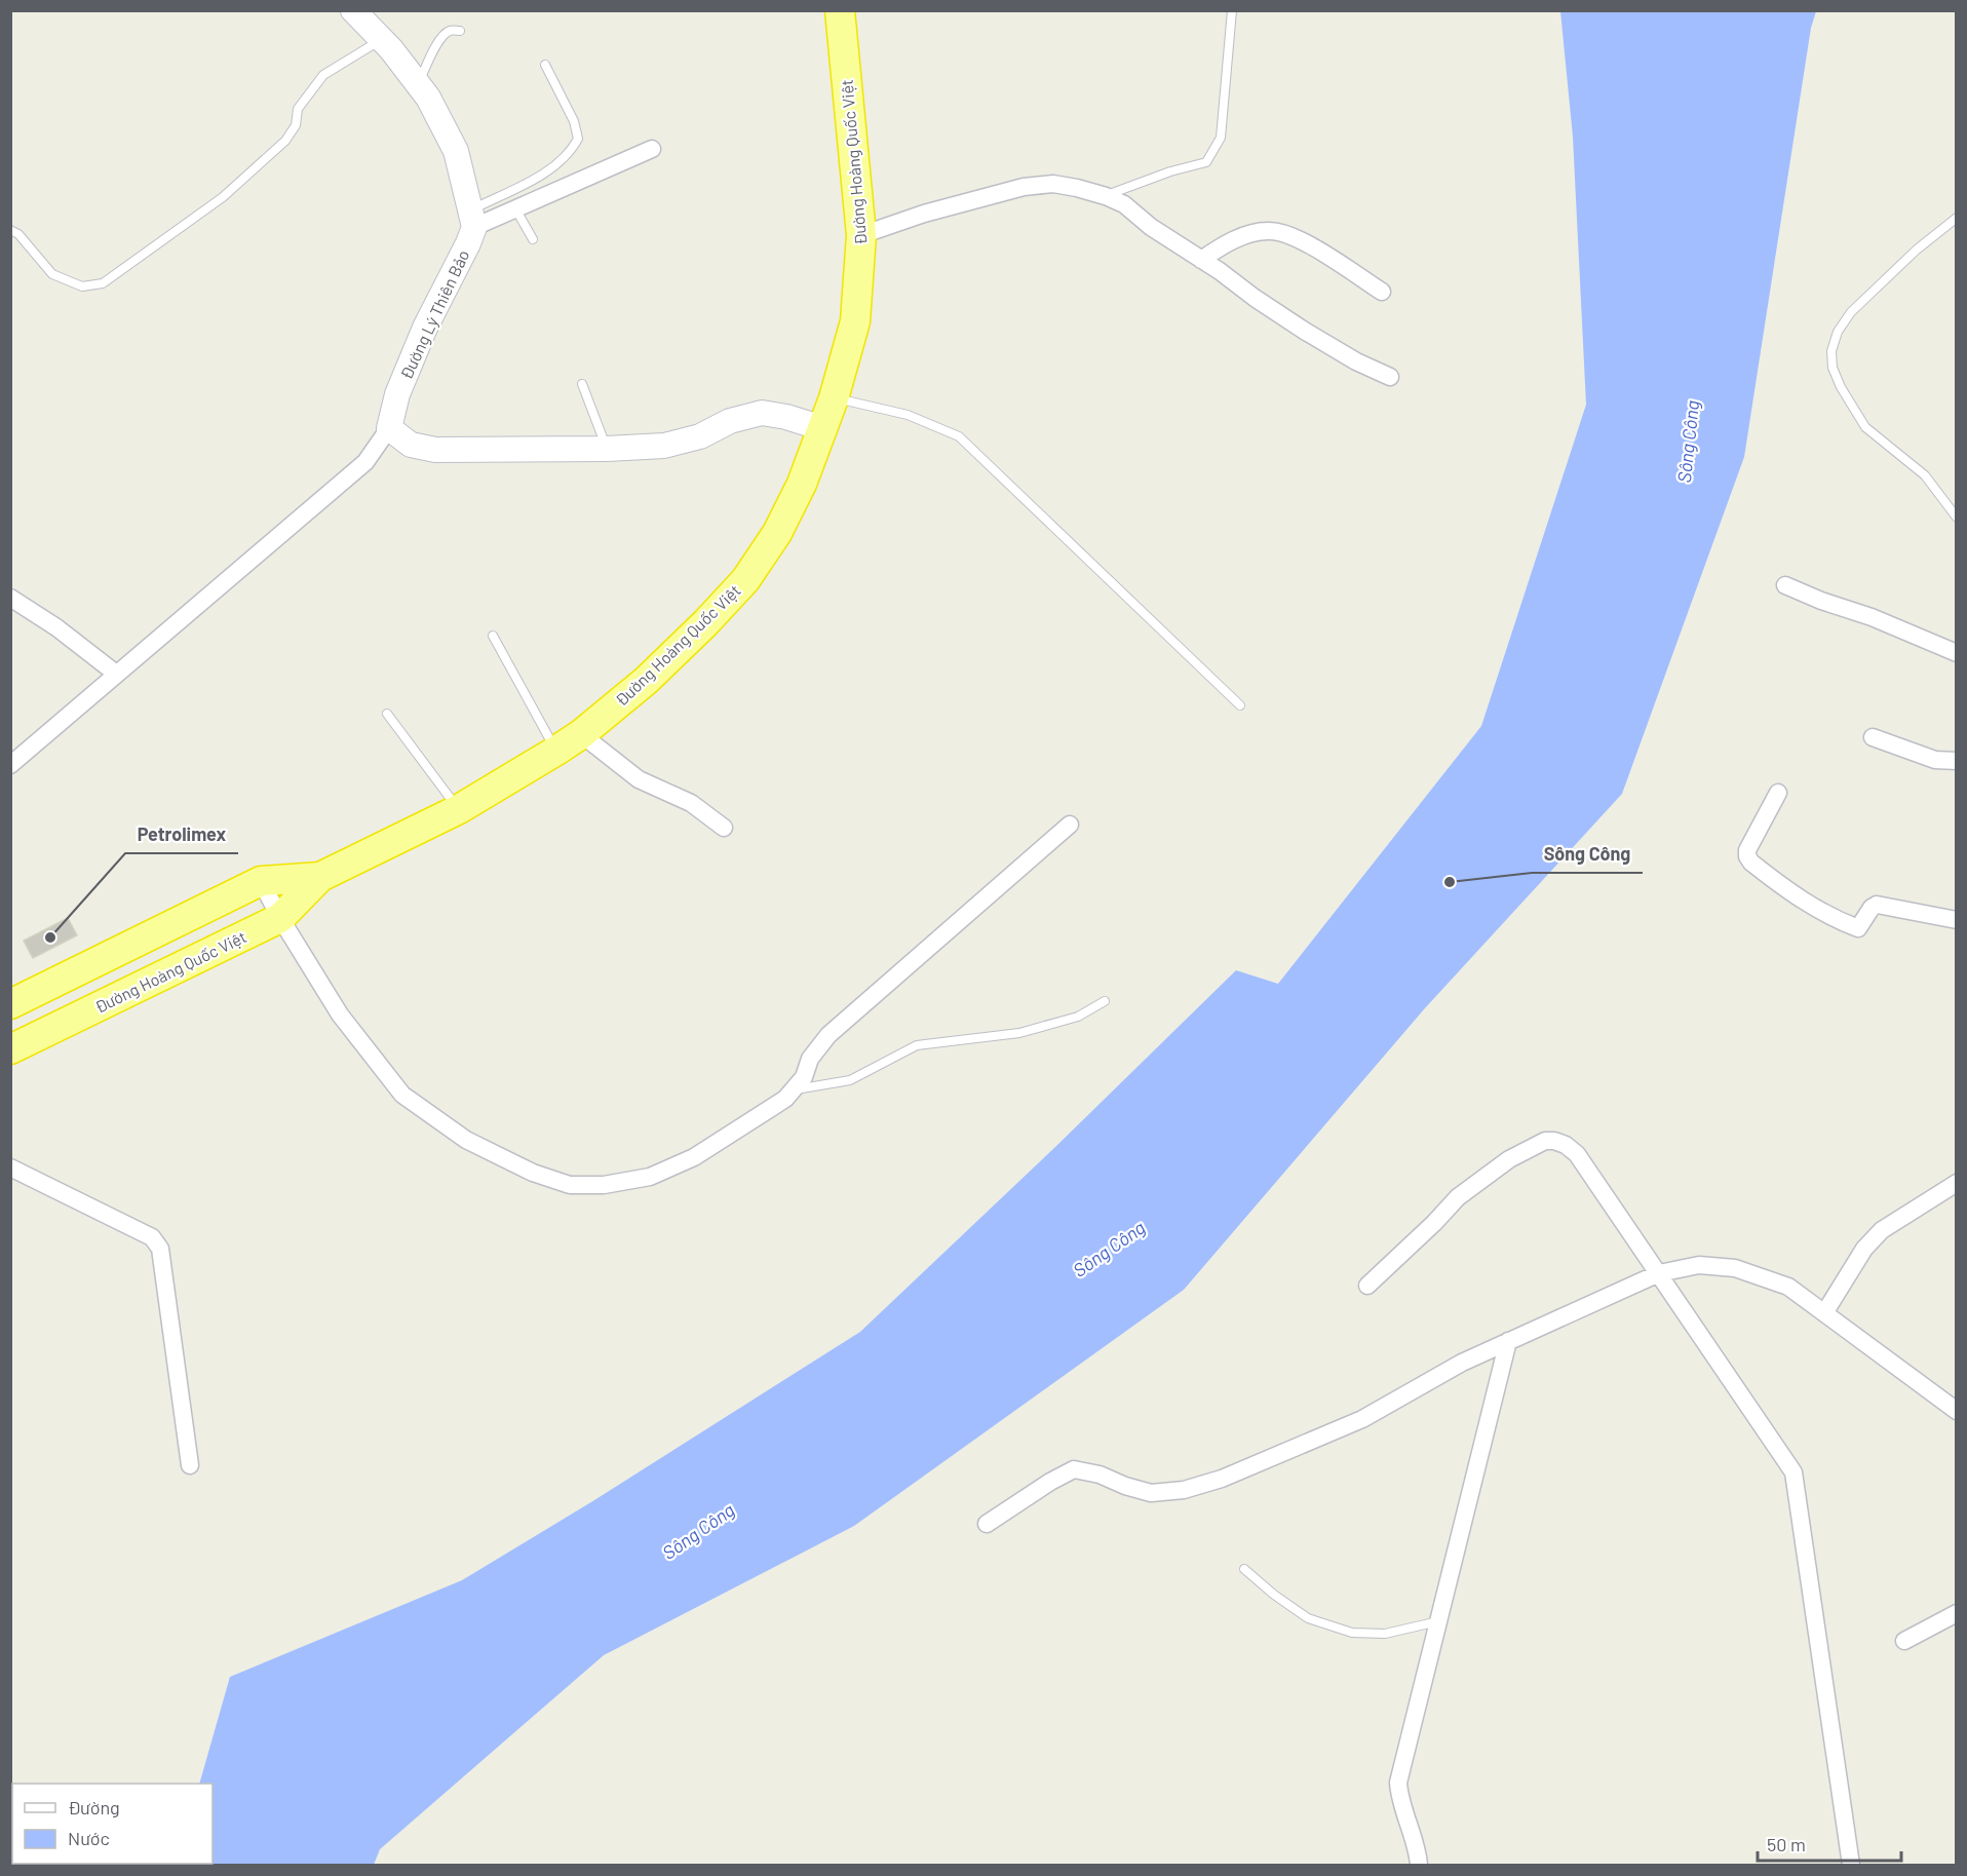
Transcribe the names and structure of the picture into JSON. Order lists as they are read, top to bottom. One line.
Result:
{"streets":{"highway":["Đường Hoàng Quốc Việt"],"main road":["Đường Lý Thiên Bảo"]},"water":["Sông Công"],"places":["Sông Công","Petrolimex"],"legend":["Đường","Nước"],"scale_bar":"50 m"}
